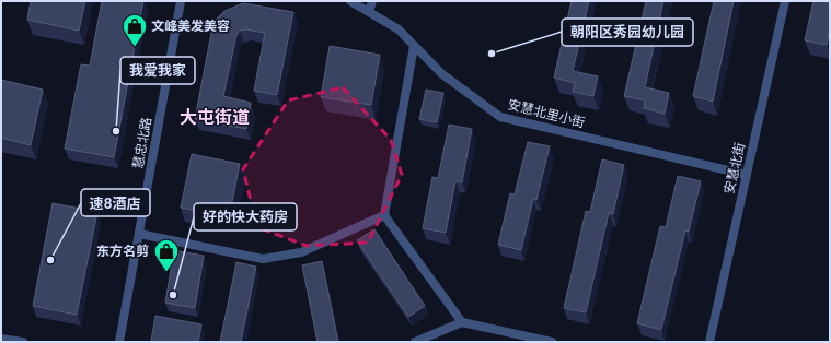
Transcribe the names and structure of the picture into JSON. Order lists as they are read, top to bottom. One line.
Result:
{"streets":{"street":["安慧北里小街","慧忠北路","安慧北街"]},"crossings":[["安慧北里小街","安慧北街"]],"districts":["大屯街道"],"places":{"shop":["文峰美发美容","东方名剪"],"other":["朝阳区秀园幼儿园","我爱我家","速8酒店","好的快大药房"]}}
